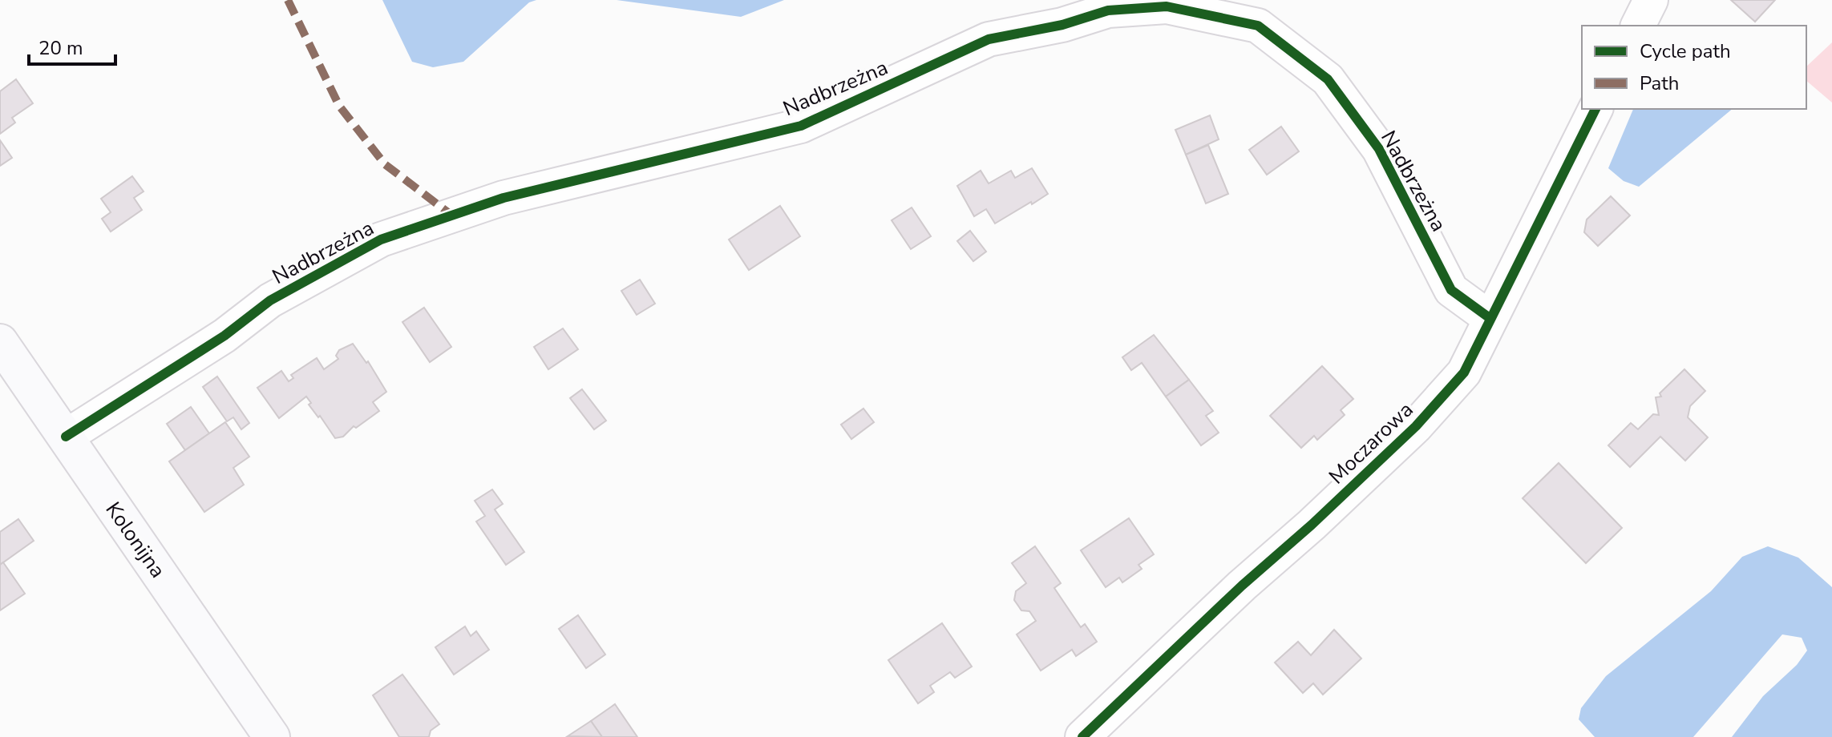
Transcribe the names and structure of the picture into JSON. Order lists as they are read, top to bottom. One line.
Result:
{"streets":{"street":["Nadbrzeżna","Moczarowa","Kolonijna"]},"crossings":[["Nadbrzeżna","Moczarowa"],["Nadbrzeżna","Kolonijna"]],"legend":["Cycle path","Path"],"scale_bar":"20 m"}
